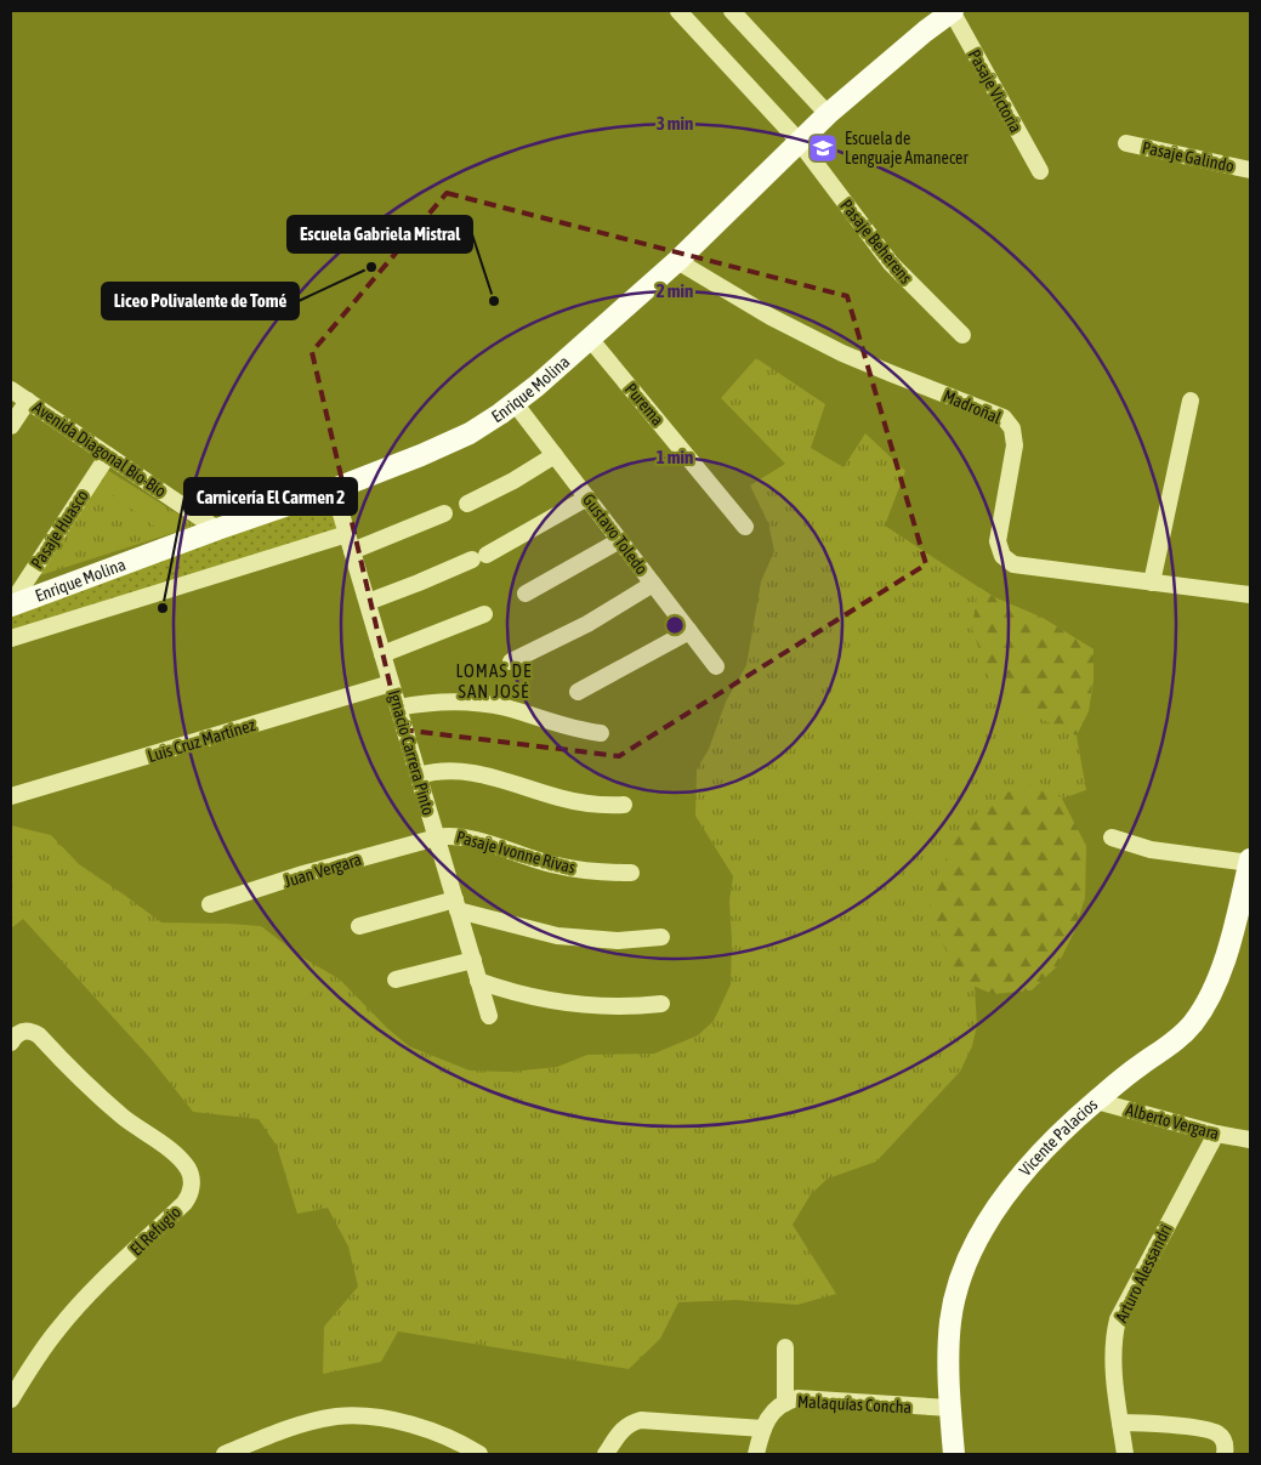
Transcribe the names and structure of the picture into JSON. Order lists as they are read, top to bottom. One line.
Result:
{"streets":{"main road":["Enrique Molina","Vicente Palacios"],"street":["Pasaje Victoria","Pasaje Galindo","Pasaje Beherens","Purema","Madroñal","Avenida Diagonal Bío-Bío","Pasaje Huasco","Gustavo Toledo","Luis Cruz Martínez","Ignacio Carrera Pinto","Pasaje Ivonne Rivas","Juan Vergara","Alberto Vergara","El Refugio","Arturo Alessandri","Malaquías Concha"]},"crossings":[["Pasaje Victoria","Enrique Molina"],["Pasaje Beherens","Enrique Molina"],["Enrique Molina","Purema"],["Enrique Molina","Madroñal"],["Enrique Molina","Avenida Diagonal Bío-Bío"],["Enrique Molina","Pasaje Huasco"],["Enrique Molina","Gustavo Toledo"],["Enrique Molina","Ignacio Carrera Pinto"],["Avenida Diagonal Bío-Bío","Pasaje Huasco"],["Luis Cruz Martínez","Ignacio Carrera Pinto"],["Ignacio Carrera Pinto","Pasaje Ivonne Rivas"],["Ignacio Carrera Pinto","Juan Vergara"],["Pasaje Ivonne Rivas","Juan Vergara"],["Alberto Vergara","Vicente Palacios"],["Alberto Vergara","Arturo Alessandri"],["Vicente Palacios","Malaquías Concha"]],"districts":["LOMAS DE SAN JOSÉ"],"places":{"school or university":["Escuela de Lenguaje Amanecer"],"other":["Liceo Polivalente de Tomé","Escuela Gabriela Mistral","Carnicería El Carmen 2"]},"rings":["3 min","2 min","1 min"]}
